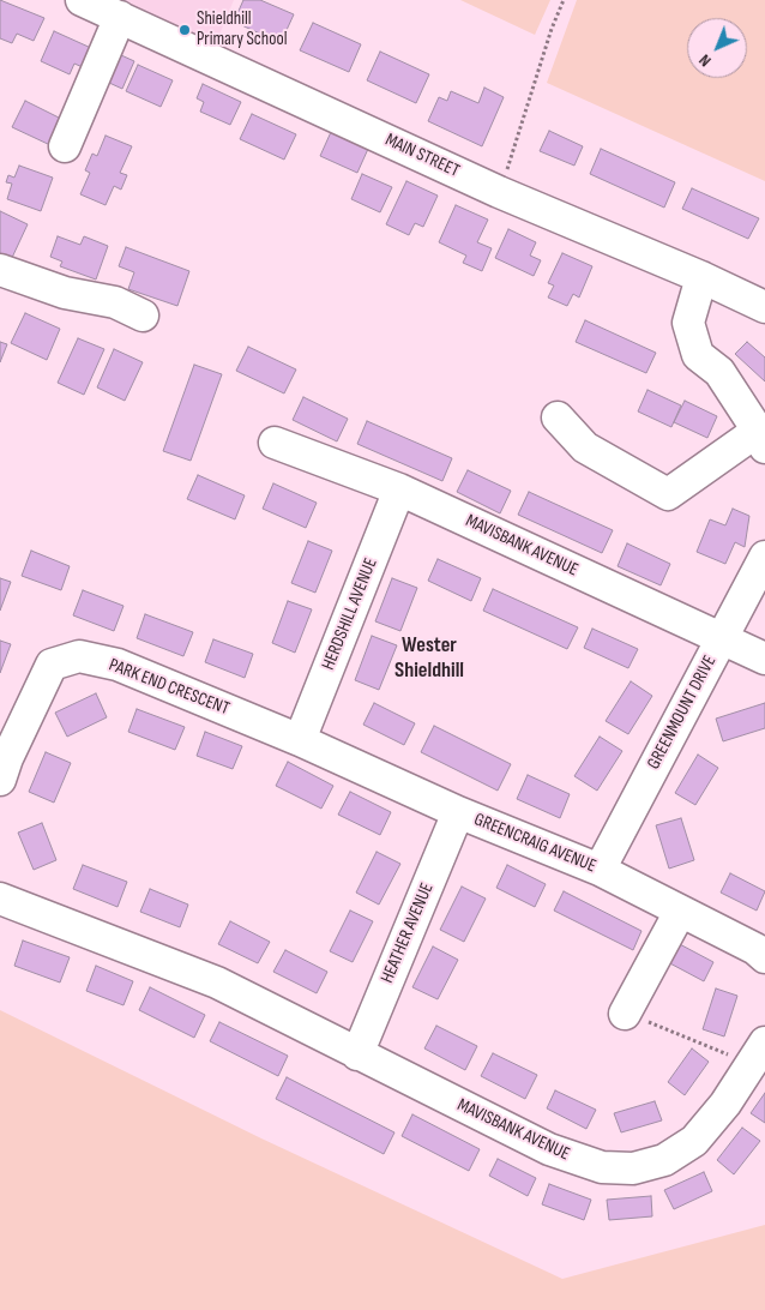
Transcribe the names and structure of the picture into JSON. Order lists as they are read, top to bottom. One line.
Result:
{"streets":{"street":["MAIN STREET","MAVISBANK AVENUE","HERDSHILL AVENUE","PARK END CRESCENT","GREENMOUNT DRIVE","GREENCRAIG AVENUE","HEATHER AVENUE"]},"crossings":[["MAVISBANK AVENUE","HERDSHILL AVENUE"],["MAVISBANK AVENUE","GREENMOUNT DRIVE"],["MAVISBANK AVENUE","HEATHER AVENUE"],["HERDSHILL AVENUE","PARK END CRESCENT"],["HERDSHILL AVENUE","GREENCRAIG AVENUE"],["PARK END CRESCENT","GREENCRAIG AVENUE"],["GREENMOUNT DRIVE","GREENCRAIG AVENUE"],["GREENCRAIG AVENUE","HEATHER AVENUE"]],"districts":["Wester Shieldhill"],"places":["Shieldhill Primary School"],"north":"bottom left"}
